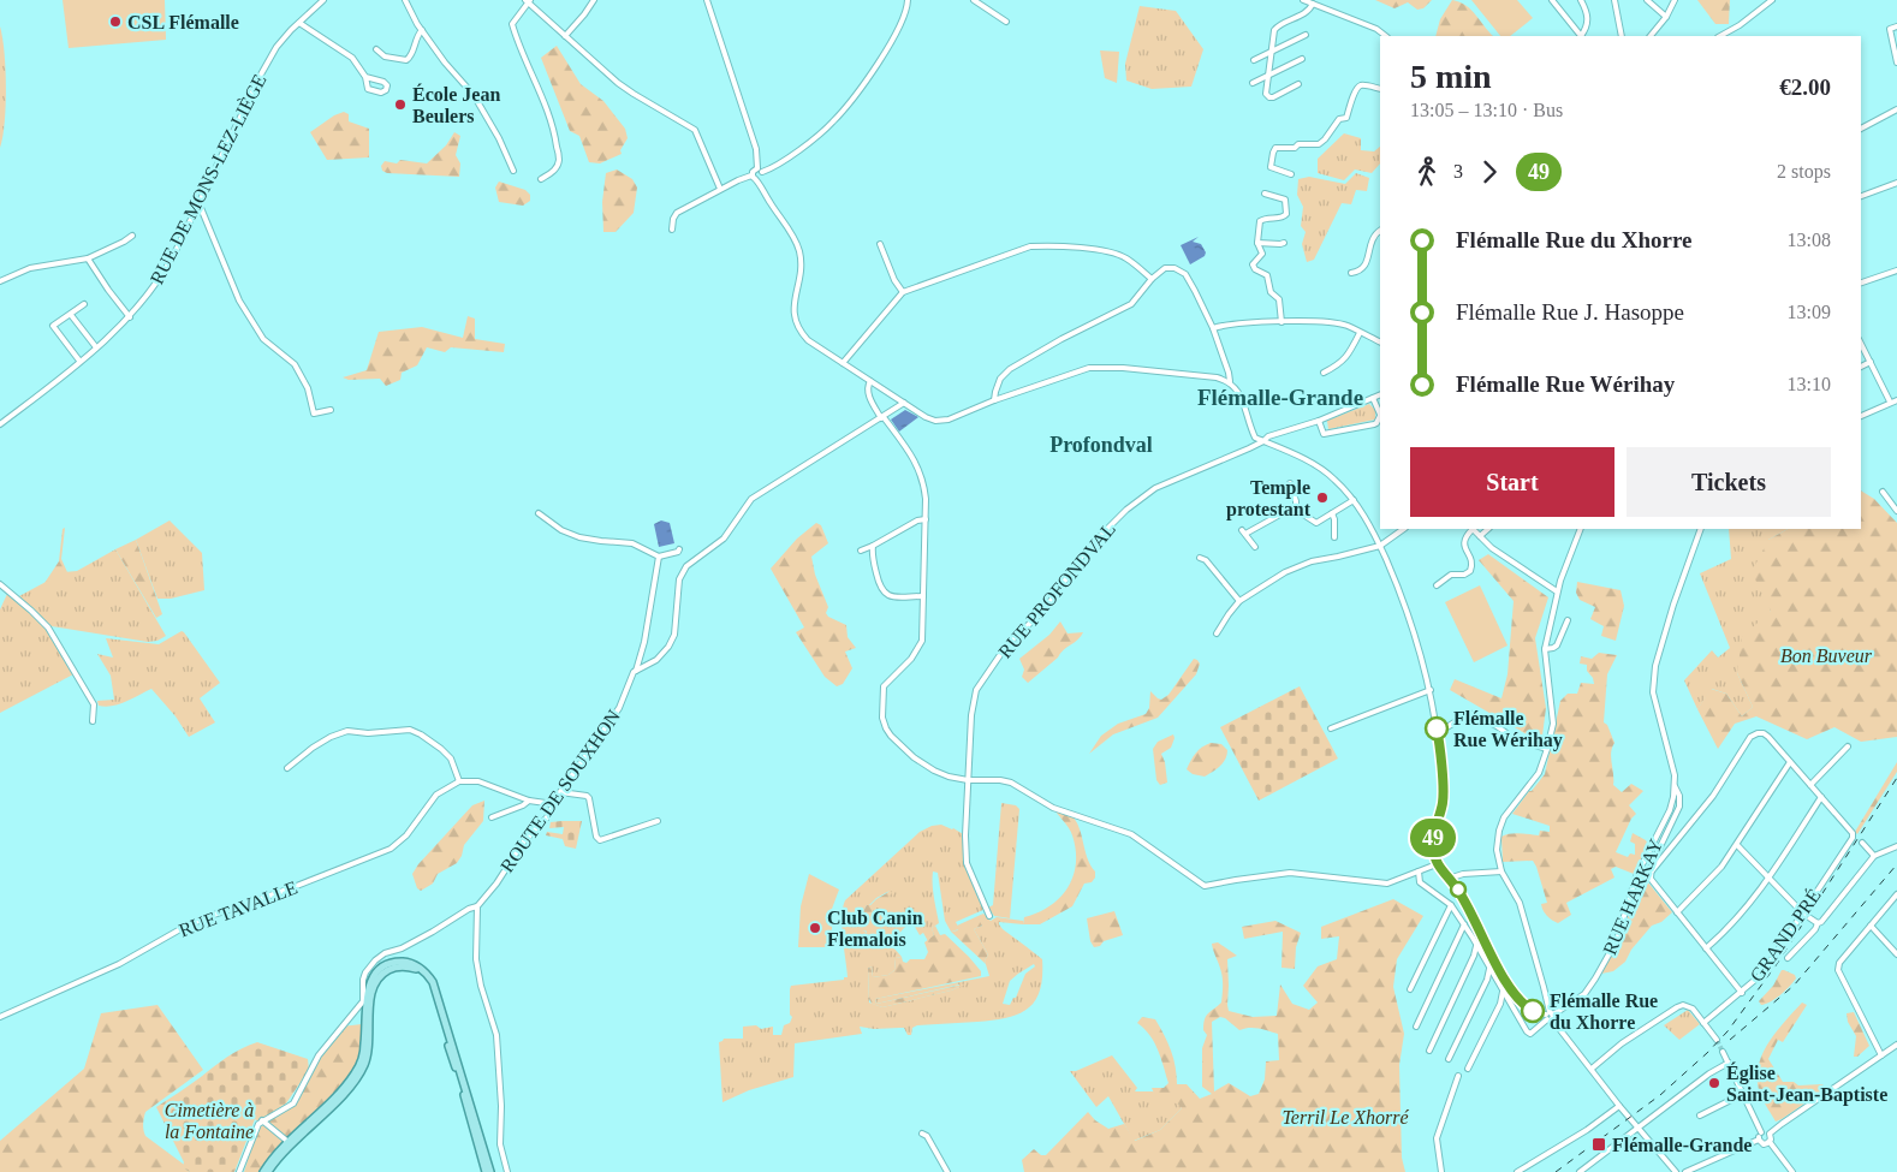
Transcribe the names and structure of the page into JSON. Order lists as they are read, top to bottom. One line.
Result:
{"streets":{"street":["RUE DE MONS-LEZ-LIÈGE","RUE PROFONDVAL","ROUTE DE SOUXHON","RUE HARKAY","RUE TAVALLE","GRAND PRÉ"]},"districts":["Flémalle-Grande","Profondval"],"parks":["Bon Buveur","Cimetière à la Fontaine","Terril Le Xhorré"],"places":{"other":["CSL Flémalle","École Jean Beulers","Temple protestant","Flémalle Rue Wérihay","Club Canin Flemalois","Flémalle Rue du Xhorre","Église Saint-Jean-Baptiste"],"transit":["Flémalle-Grande"]},"lines":["bus line 49"],"page":{"on_map":"49","heading":["5 min","13:05 – 13:10 · Bus","€2.00"],"legs":["3","49","2 stops"],"list":[{"name":"Flémalle Rue du Xhorre","value":"13:08"},{"name":"Flémalle Rue J. Hasoppe","value":"13:09"},{"name":"Flémalle Rue Wérihay","value":"13:10"}],"buttons":["Start","Tickets"]}}
